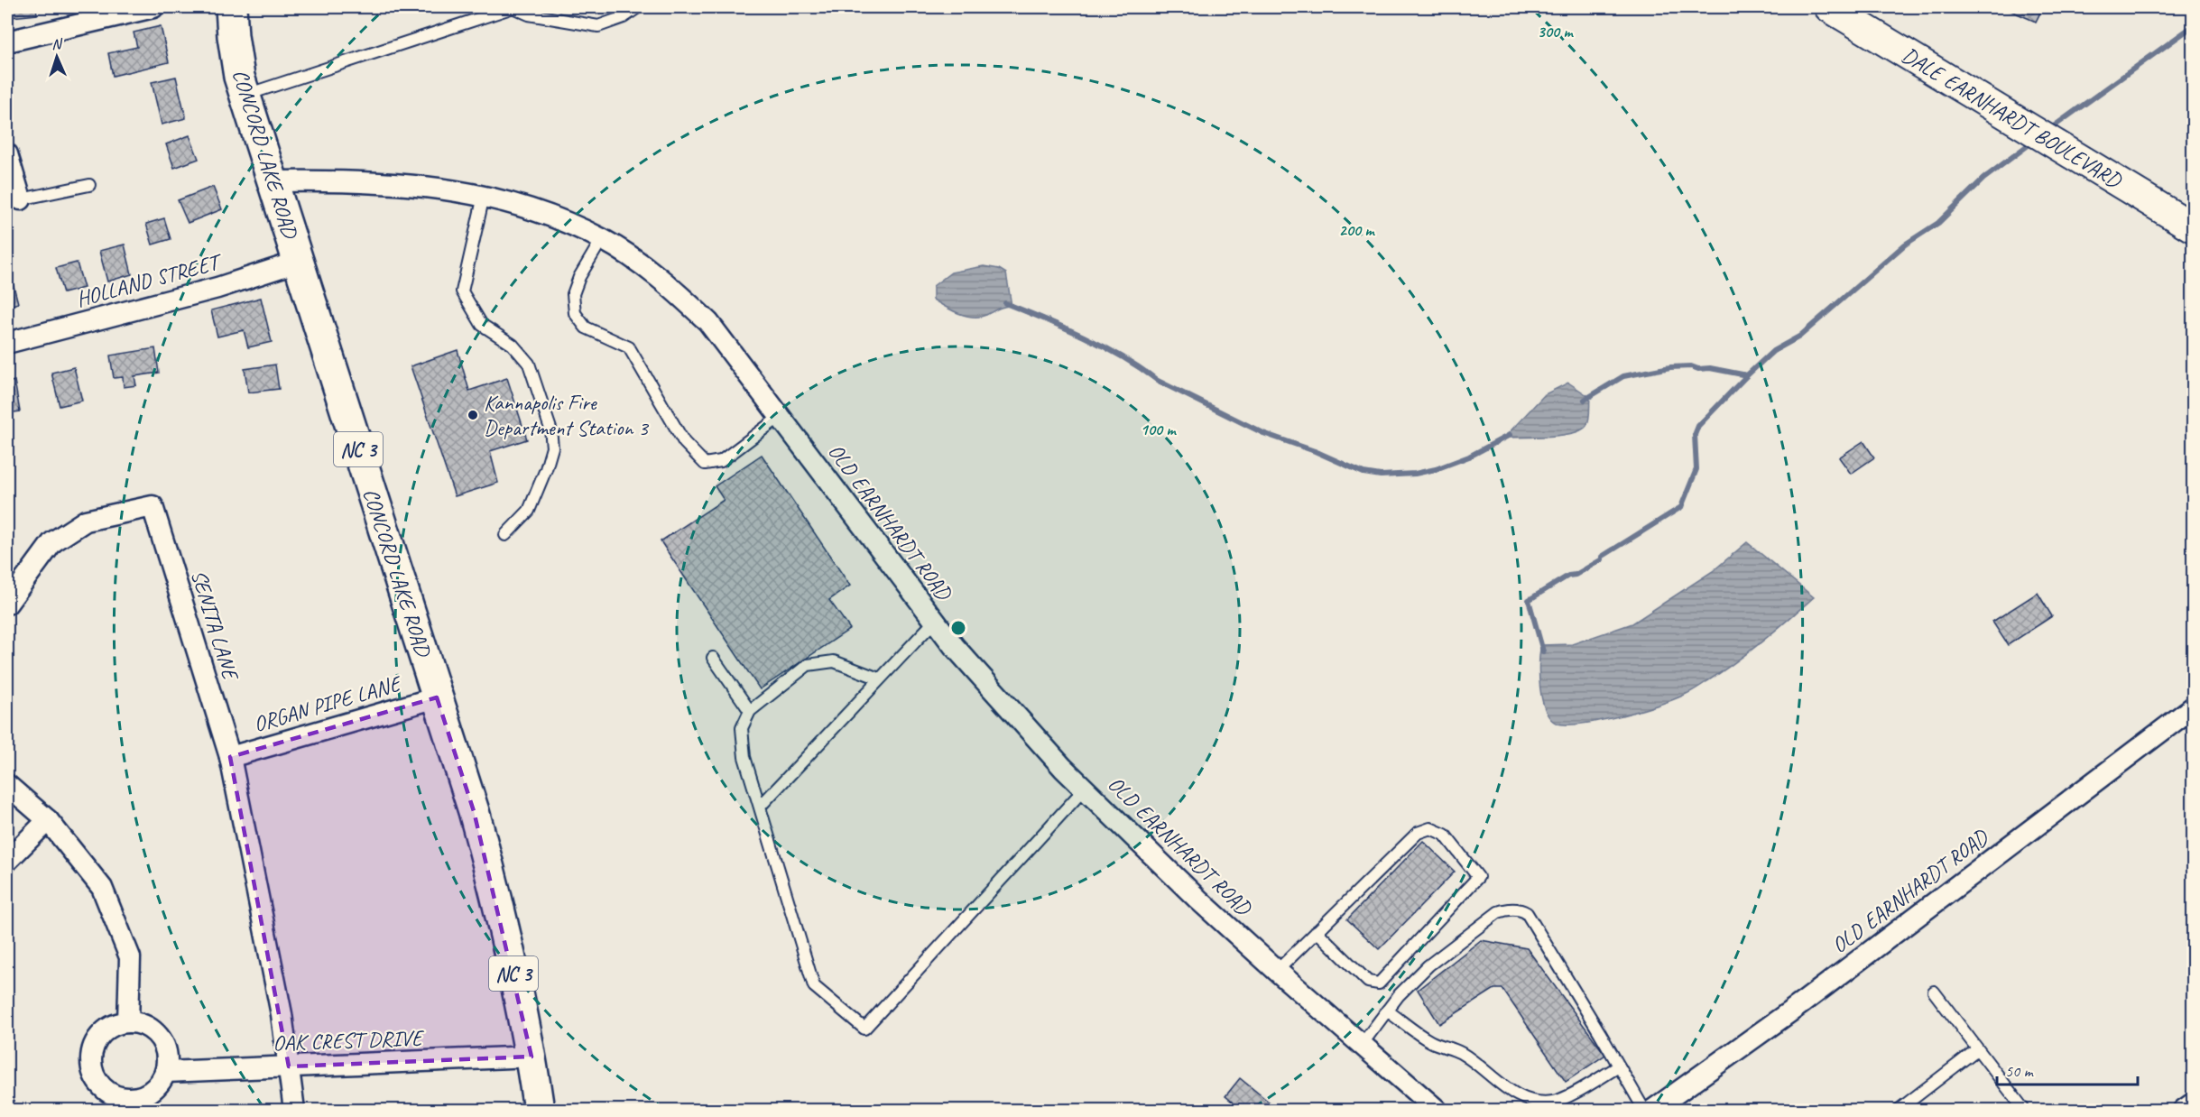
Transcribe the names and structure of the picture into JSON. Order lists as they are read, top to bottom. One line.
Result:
{"streets":{"main road":["DALE EARNHARDT BOULEVARD","CONCORD LAKE ROAD","NC 3"],"street":["HOLLAND STREET","OLD EARNHARDT ROAD","SENITA LANE","ORGAN PIPE LANE","OAK CREST DRIVE"]},"crossings":[["CONCORD LAKE ROAD","HOLLAND STREET"],["CONCORD LAKE ROAD","OLD EARNHARDT ROAD"],["CONCORD LAKE ROAD","ORGAN PIPE LANE"],["CONCORD LAKE ROAD","OAK CREST DRIVE"],["SENITA LANE","ORGAN PIPE LANE"],["SENITA LANE","OAK CREST DRIVE"]],"places":["Kannapolis Fire Department Station 3"],"scale_bar":"50 m","north":"top","rings":["300 m","200 m","100 m"]}
